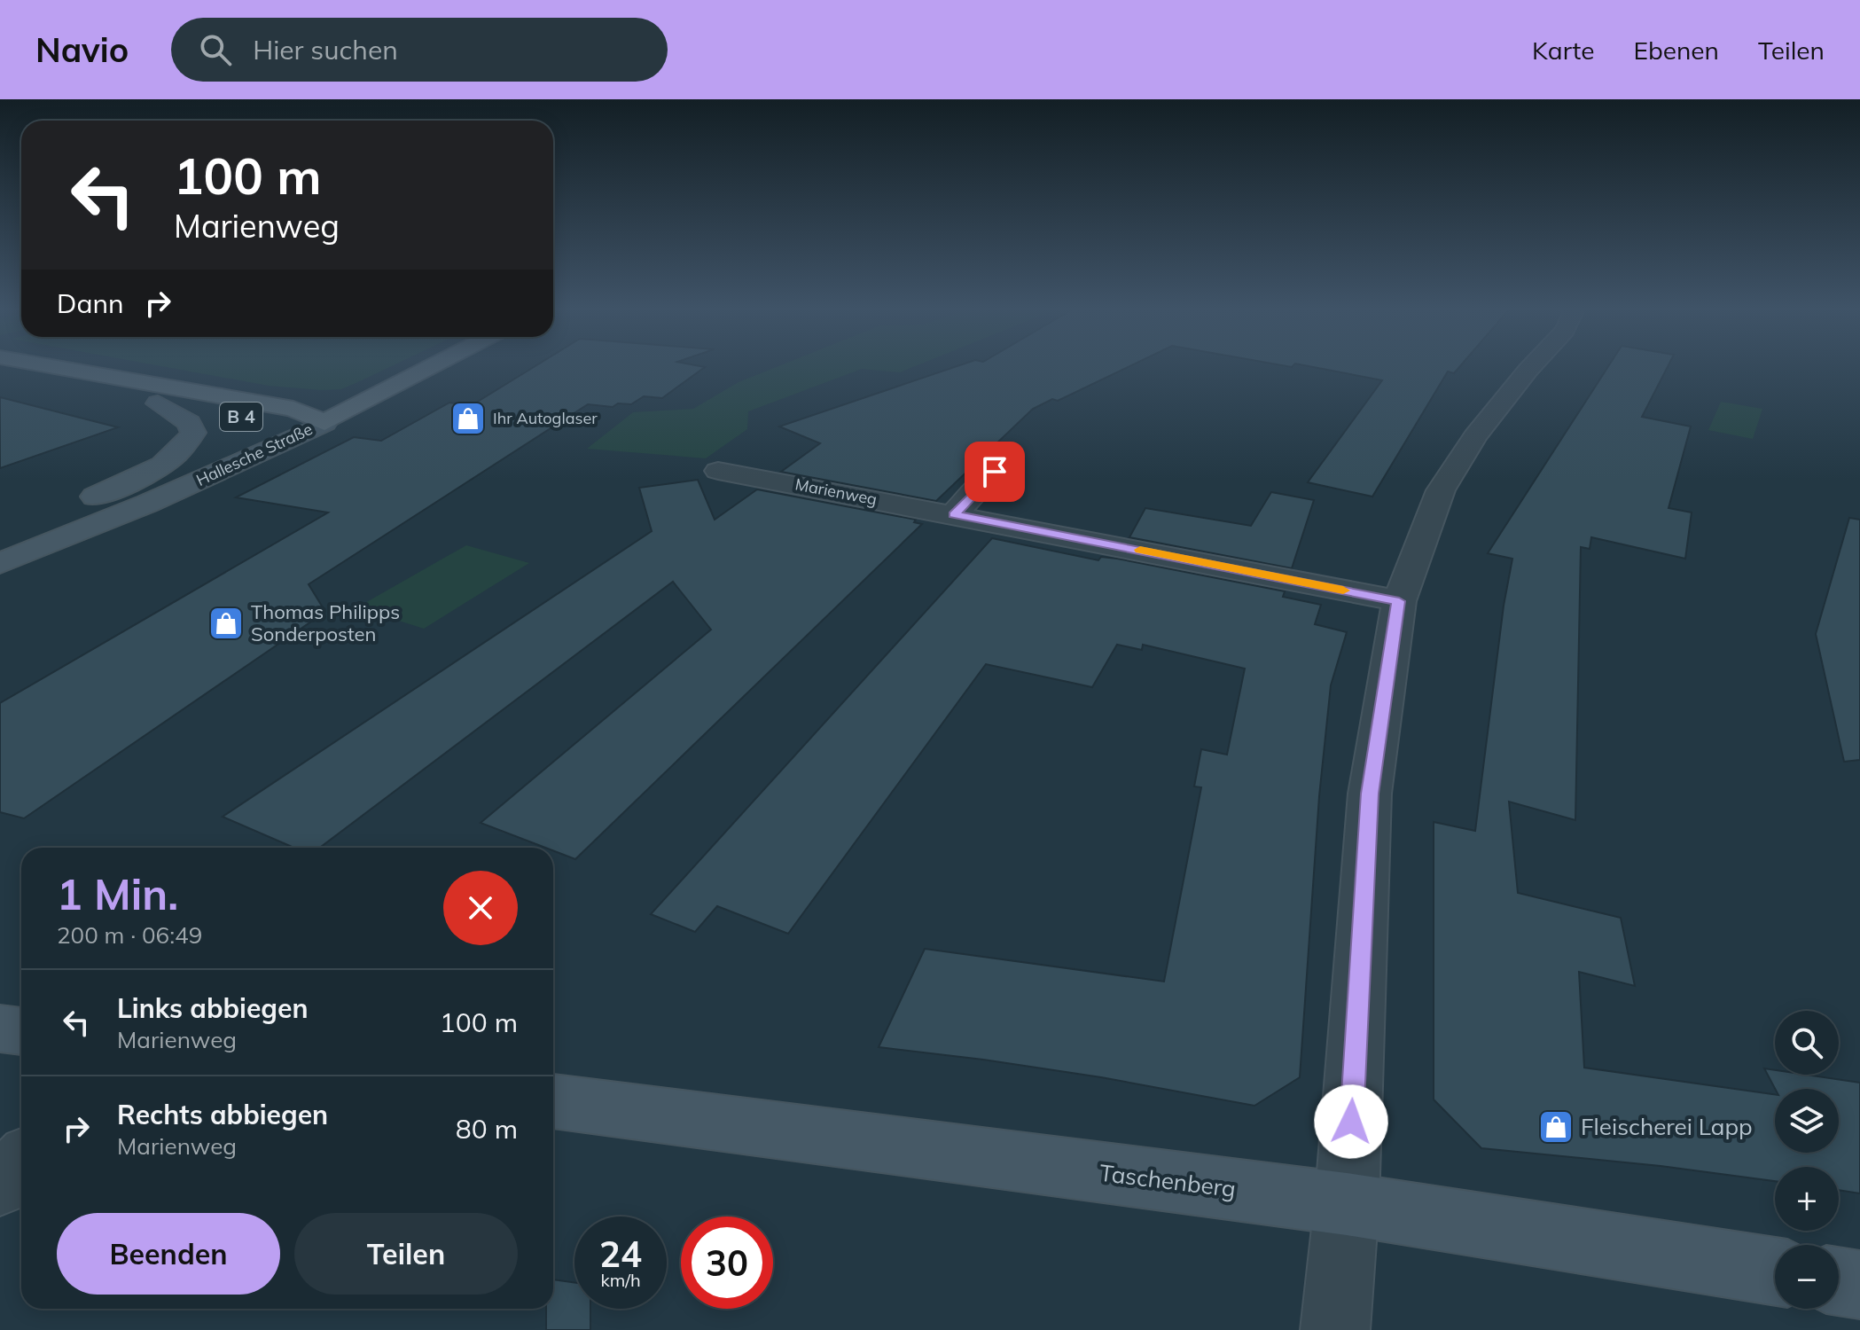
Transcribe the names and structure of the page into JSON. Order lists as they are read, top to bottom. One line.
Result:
{"streets":{"main road":["B 4","Hallesche Straße","Taschenberg"],"street":["Marienweg"]},"crossings":[["B 4","Hallesche Straße"]],"places":{"shop":["Ihr Autoglaser","Thomas Philipps Sonderposten","Fleischerei Lapp"]},"page":{"header":"Navio","search":"Hier suchen","nav":["Karte","Ebenen","Teilen"],"turn":["100 m","Marienweg"],"then":"Dann","heading":["1 Min.","200 m · 06:49"],"list":[{"name":"Links abbiegen","note":"Marienweg","value":"100 m"},{"name":"Rechts abbiegen","note":"Marienweg","value":"80 m"}],"map_buttons":["+","−"],"buttons":["Beenden","Teilen"],"speed":"24 km/h","limit":"30"}}
